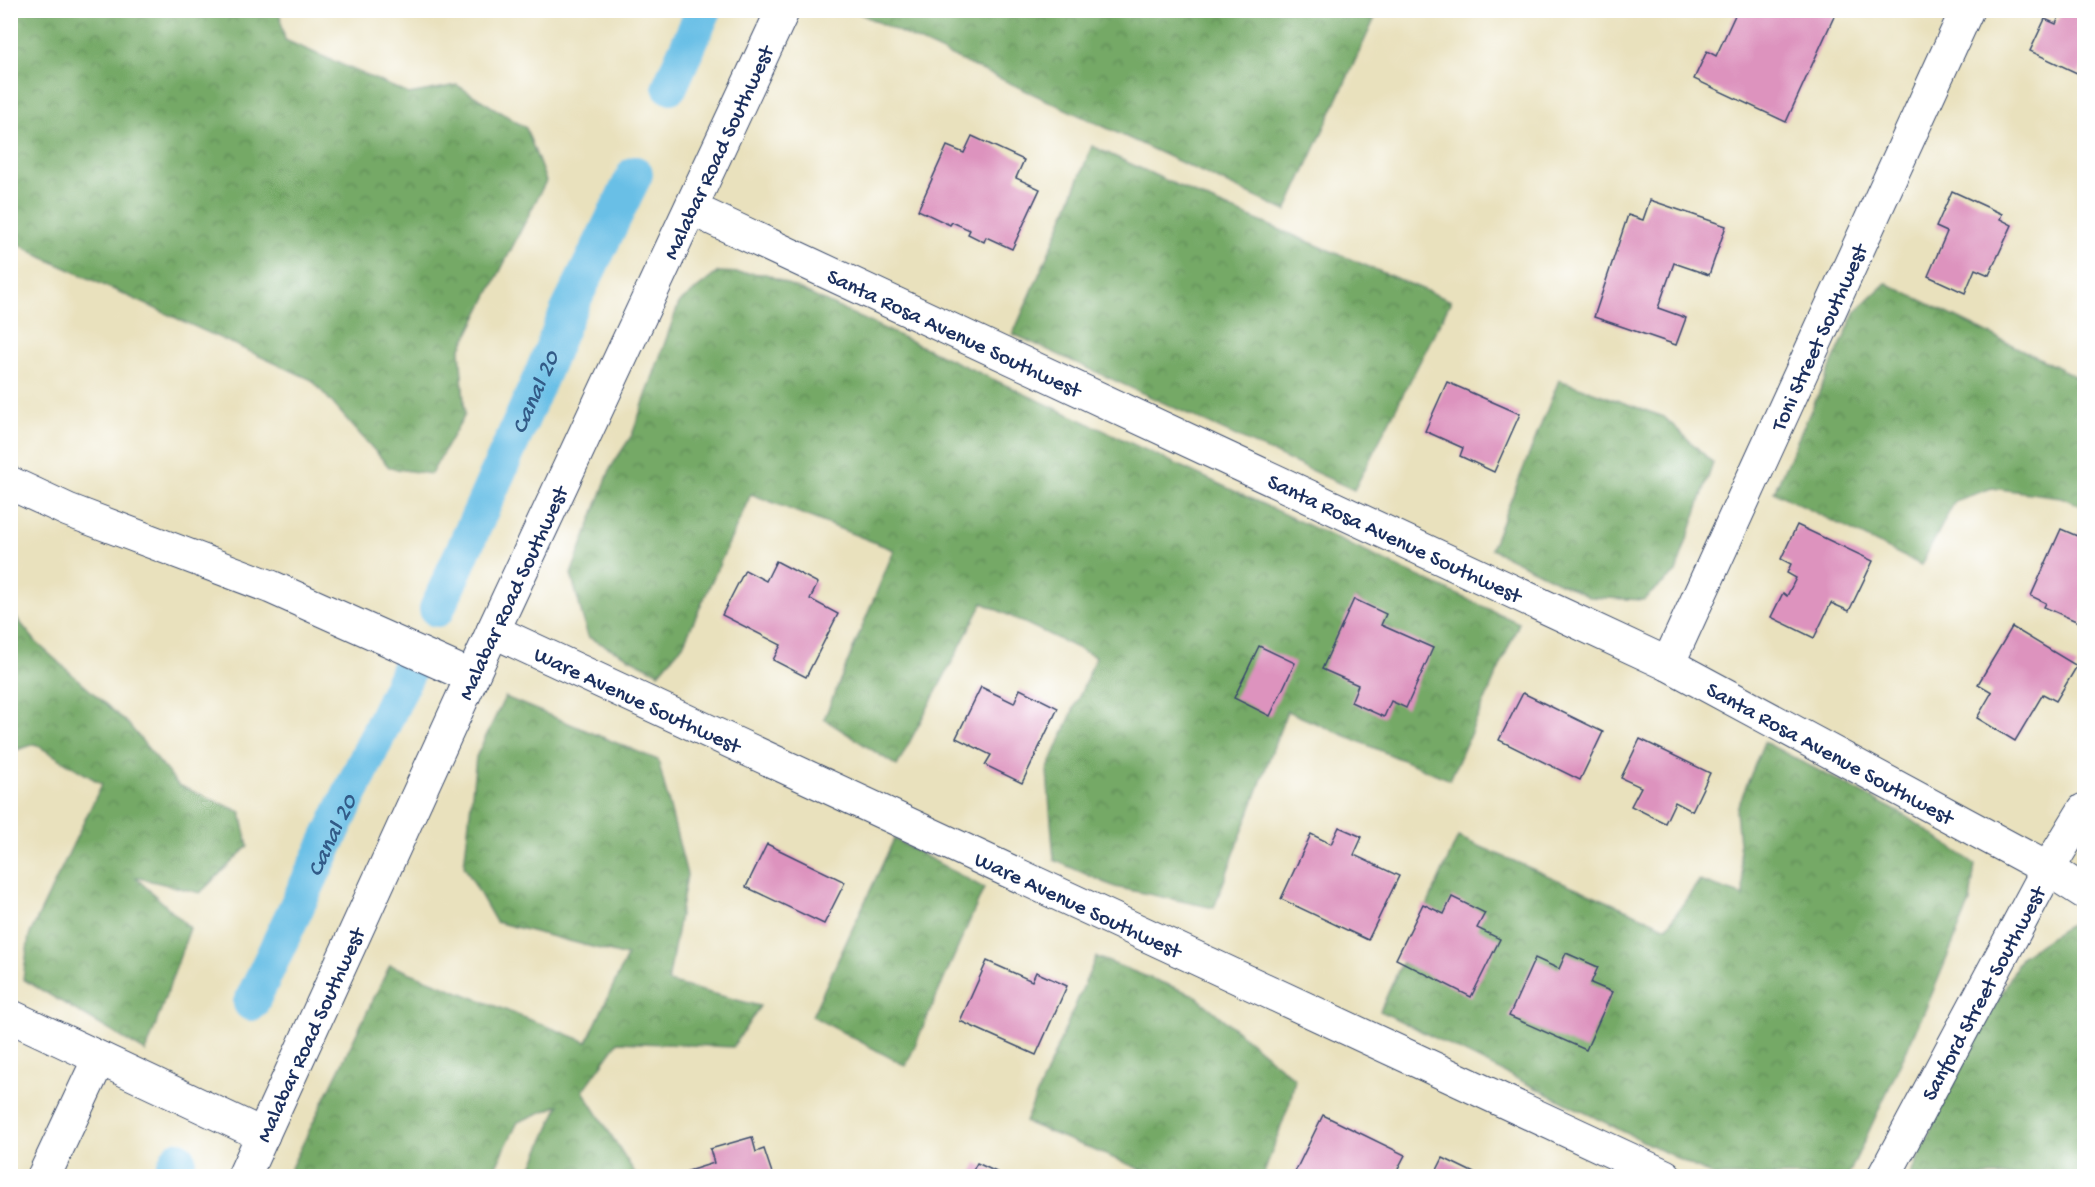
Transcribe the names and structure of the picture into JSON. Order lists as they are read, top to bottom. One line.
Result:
{"streets":{"street":["Malabar Road Southwest","Santa Rosa Avenue Southwest","Toni Street Southwest","Ware Avenue Southwest","Sanford Street Southwest"]},"crossings":[["Malabar Road Southwest","Santa Rosa Avenue Southwest"],["Malabar Road Southwest","Ware Avenue Southwest"],["Santa Rosa Avenue Southwest","Toni Street Southwest"],["Santa Rosa Avenue Southwest","Sanford Street Southwest"]],"water":["Canal 20"]}
